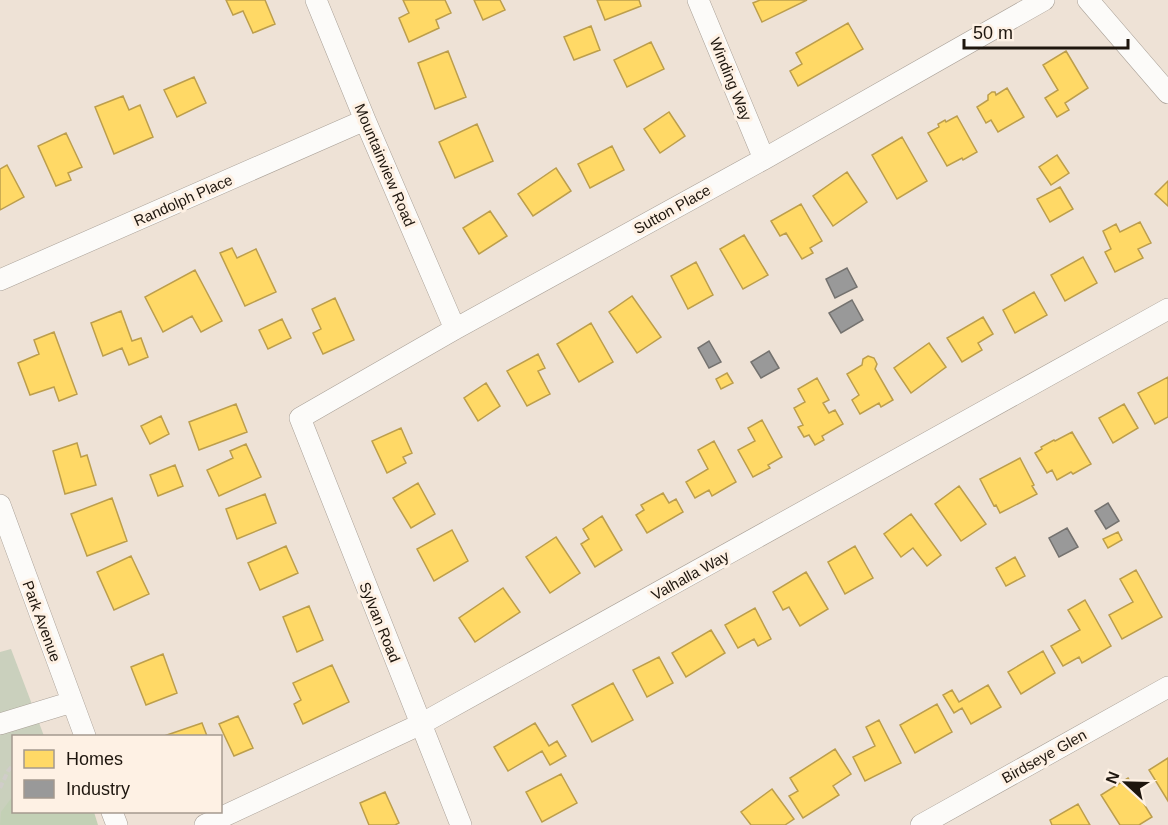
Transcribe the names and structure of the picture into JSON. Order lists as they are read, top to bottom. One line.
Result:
{"streets":{"street":["Winding Way","Mountainview Road","Randolph Place","Sutton Place","Valhalla Way","Park Avenue","Sylvan Road","Birdseye Glen"]},"crossings":[["Winding Way","Sutton Place"],["Mountainview Road","Randolph Place"],["Mountainview Road","Sutton Place"],["Sutton Place","Sylvan Road"],["Valhalla Way","Sylvan Road"]],"legend":["Homes","Industry"],"scale_bar":"50 m","north":"left"}
